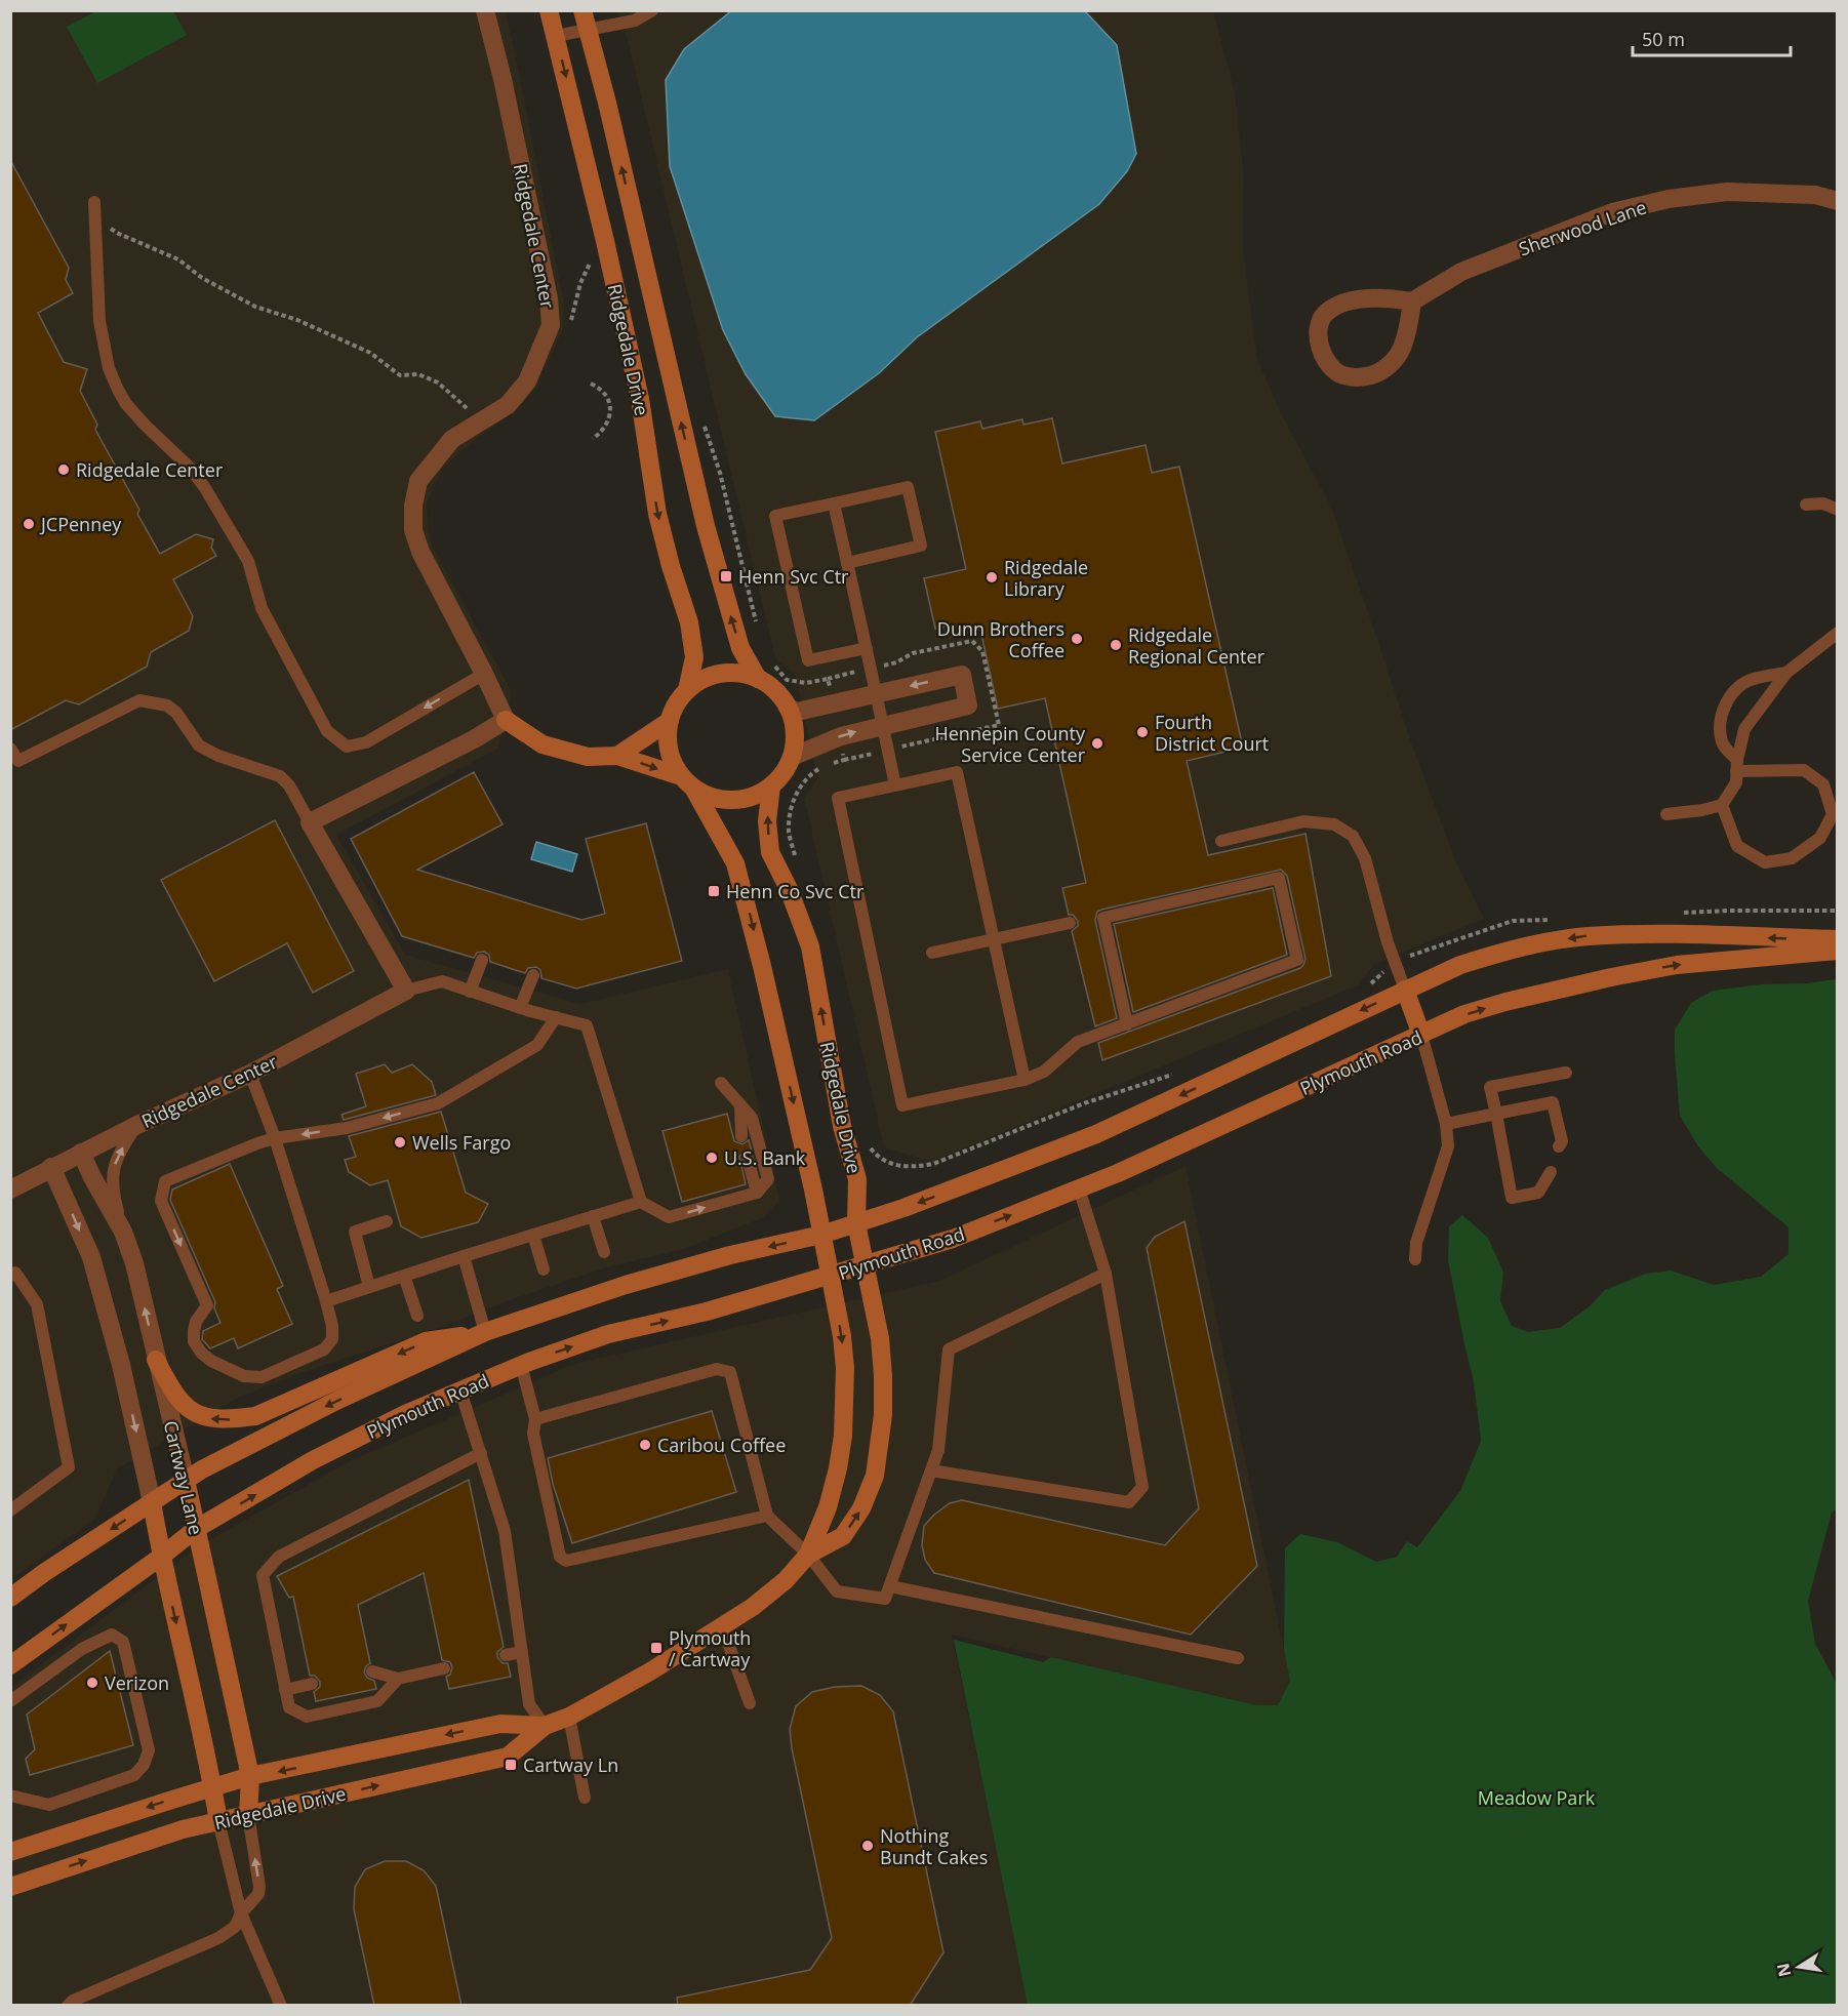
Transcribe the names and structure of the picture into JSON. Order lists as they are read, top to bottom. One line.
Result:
{"streets":{"street":["Sherwood Lane","Ridgedale Center","Ridgedale Drive","Plymouth Road","Cartway Lane"]},"crossings":[["Ridgedale Center","Cartway Lane"],["Ridgedale Drive","Plymouth Road"],["Ridgedale Drive","Cartway Lane"],["Plymouth Road","Cartway Lane"]],"parks":["Meadow Park"],"places":{"other":["Ridgedale Center","JCPenney","Ridgedale Library","Dunn Brothers Coffee","Ridgedale Regional Center","Fourth District Court","Hennepin County Service Center","Wells Fargo","U.S. Bank","Caribou Coffee","Verizon","Nothing Bundt Cakes"],"transit":["Henn Svc Ctr","Henn Co Svc Ctr","Plymouth / Cartway","Cartway Ln"]},"scale_bar":"50 m","north":"left"}
